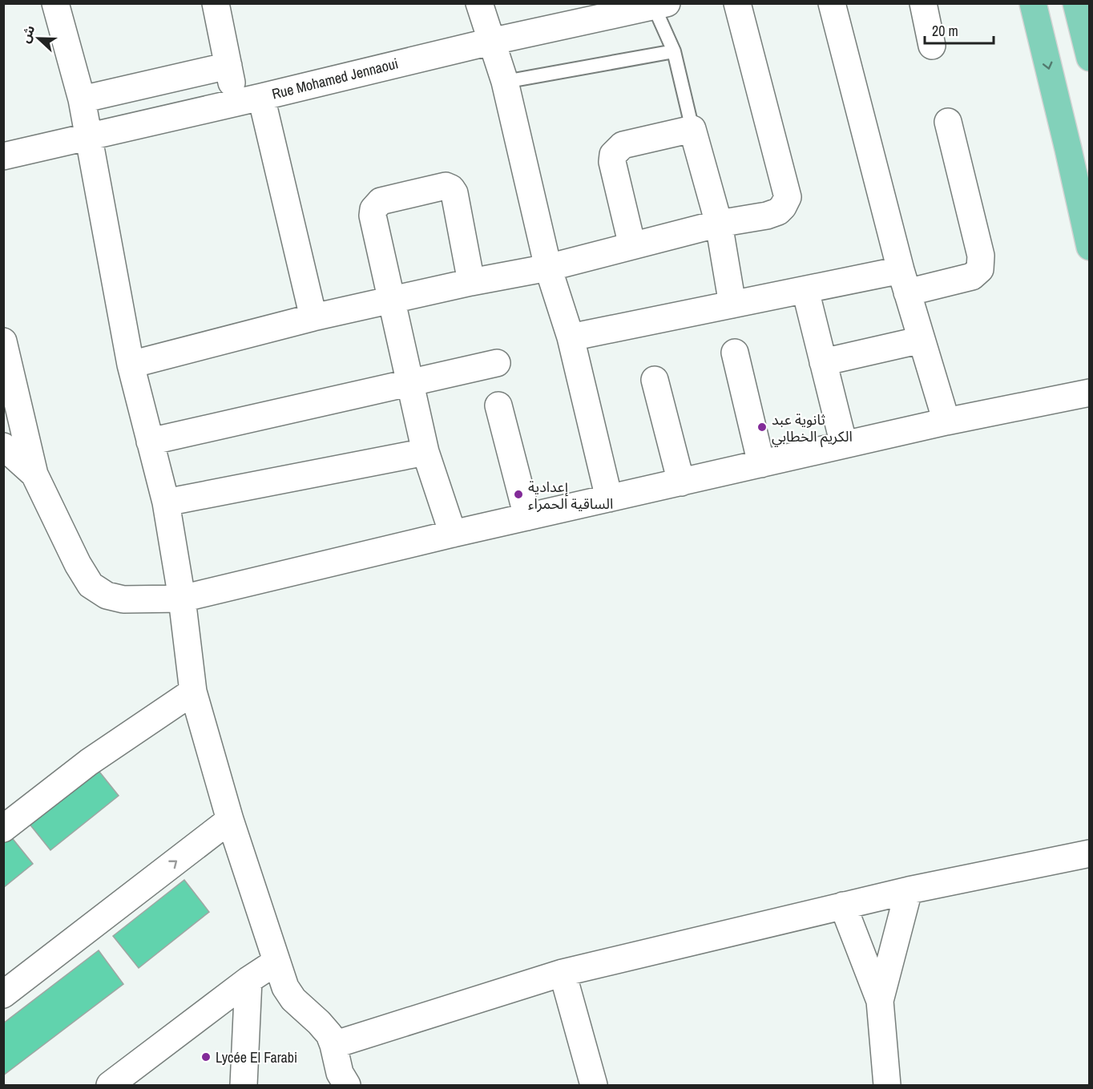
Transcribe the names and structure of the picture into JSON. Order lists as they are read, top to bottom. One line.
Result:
{"streets":{"street":["Rue Mohamed Jennaoui"]},"places":["ثانوية عبد الكريم الخطابي","إعدادية الساقية الحمراء","Lycée El Farabi"],"scale_bar":"20 m","north":"left"}
